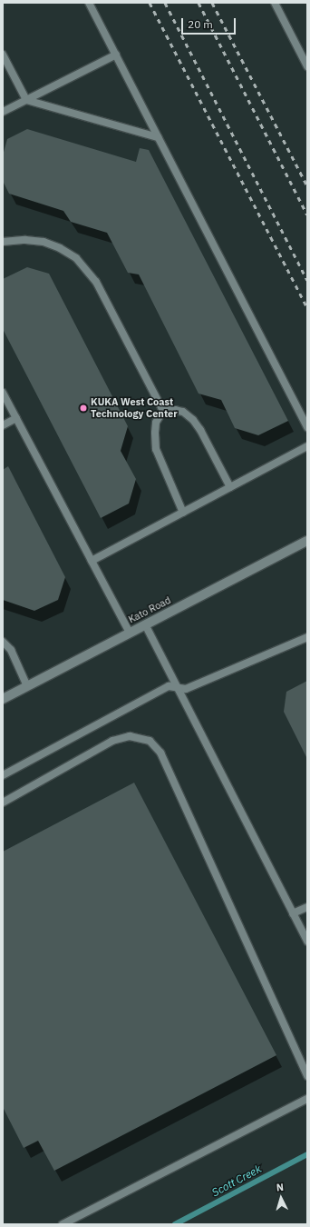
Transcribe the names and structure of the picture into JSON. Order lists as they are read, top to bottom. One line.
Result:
{"streets":{"street":["Kato Road"]},"water":["Scott Creek"],"places":["KUKA West Coast Technology Center"],"scale_bar":"20 m","north":"top"}
